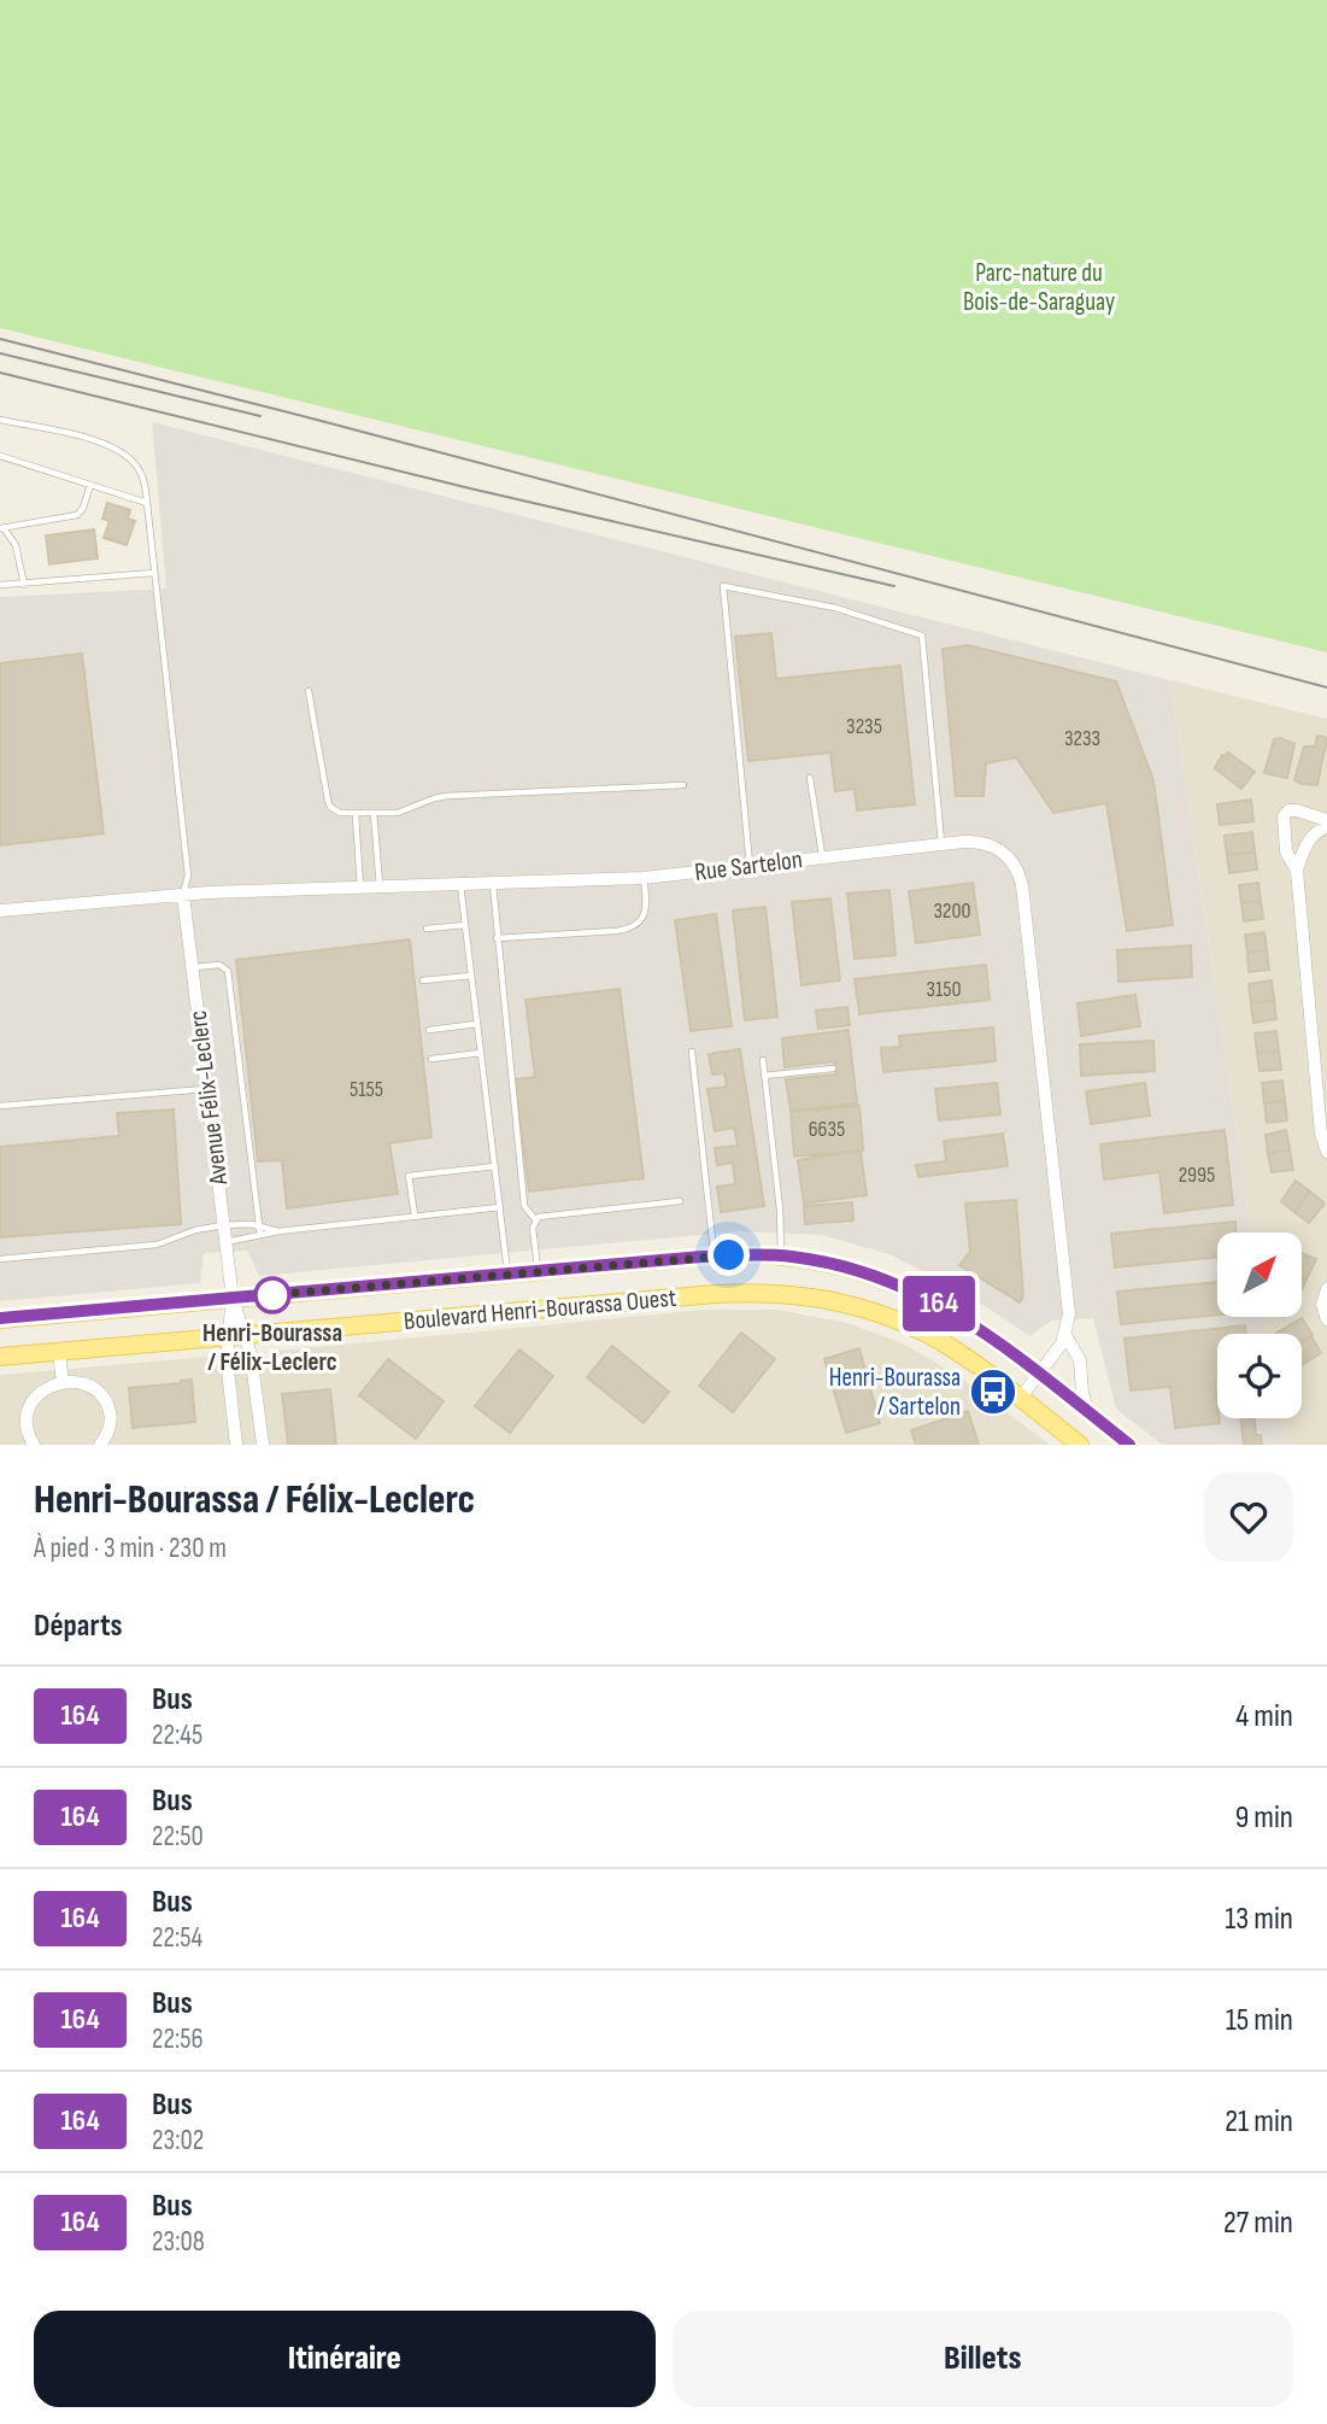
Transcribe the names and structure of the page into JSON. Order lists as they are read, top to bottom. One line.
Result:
{"streets":{"main road":["Boulevard Henri-Bourassa Ouest"],"street":["Rue Sartelon","Avenue Félix-Leclerc"]},"crossings":[["Rue Sartelon","Avenue Félix-Leclerc"],["Rue Sartelon","Boulevard Henri-Bourassa Ouest"],["Avenue Félix-Leclerc","Boulevard Henri-Bourassa Ouest"]],"parks":["Parc-nature du Bois-de-Saraguay"],"places":{"other":["Henri-Bourassa / Félix-Leclerc"],"bus stop":["Henri-Bourassa / Sartelon"]},"lines":["bus line 164"],"house_numbers":["3235","3233","3200","3150","5155","6635","2995"],"north":"top right","page":{"on_map":"164","heading":[["Henri-Bourassa / Félix-Leclerc","À pied · 3 min · 230 m"],"Départs"],"list":[{"mark":"164","name":"Bus","note":"22:45","value":"4 min"},{"mark":"164","name":"Bus","note":"22:50","value":"9 min"},{"mark":"164","name":"Bus","note":"22:54","value":"13 min"},{"mark":"164","name":"Bus","note":"22:56","value":"15 min"},{"mark":"164","name":"Bus","note":"23:02","value":"21 min"},{"mark":"164","name":"Bus","note":"23:08","value":"27 min"}],"buttons":["Itinéraire","Billets"]}}
